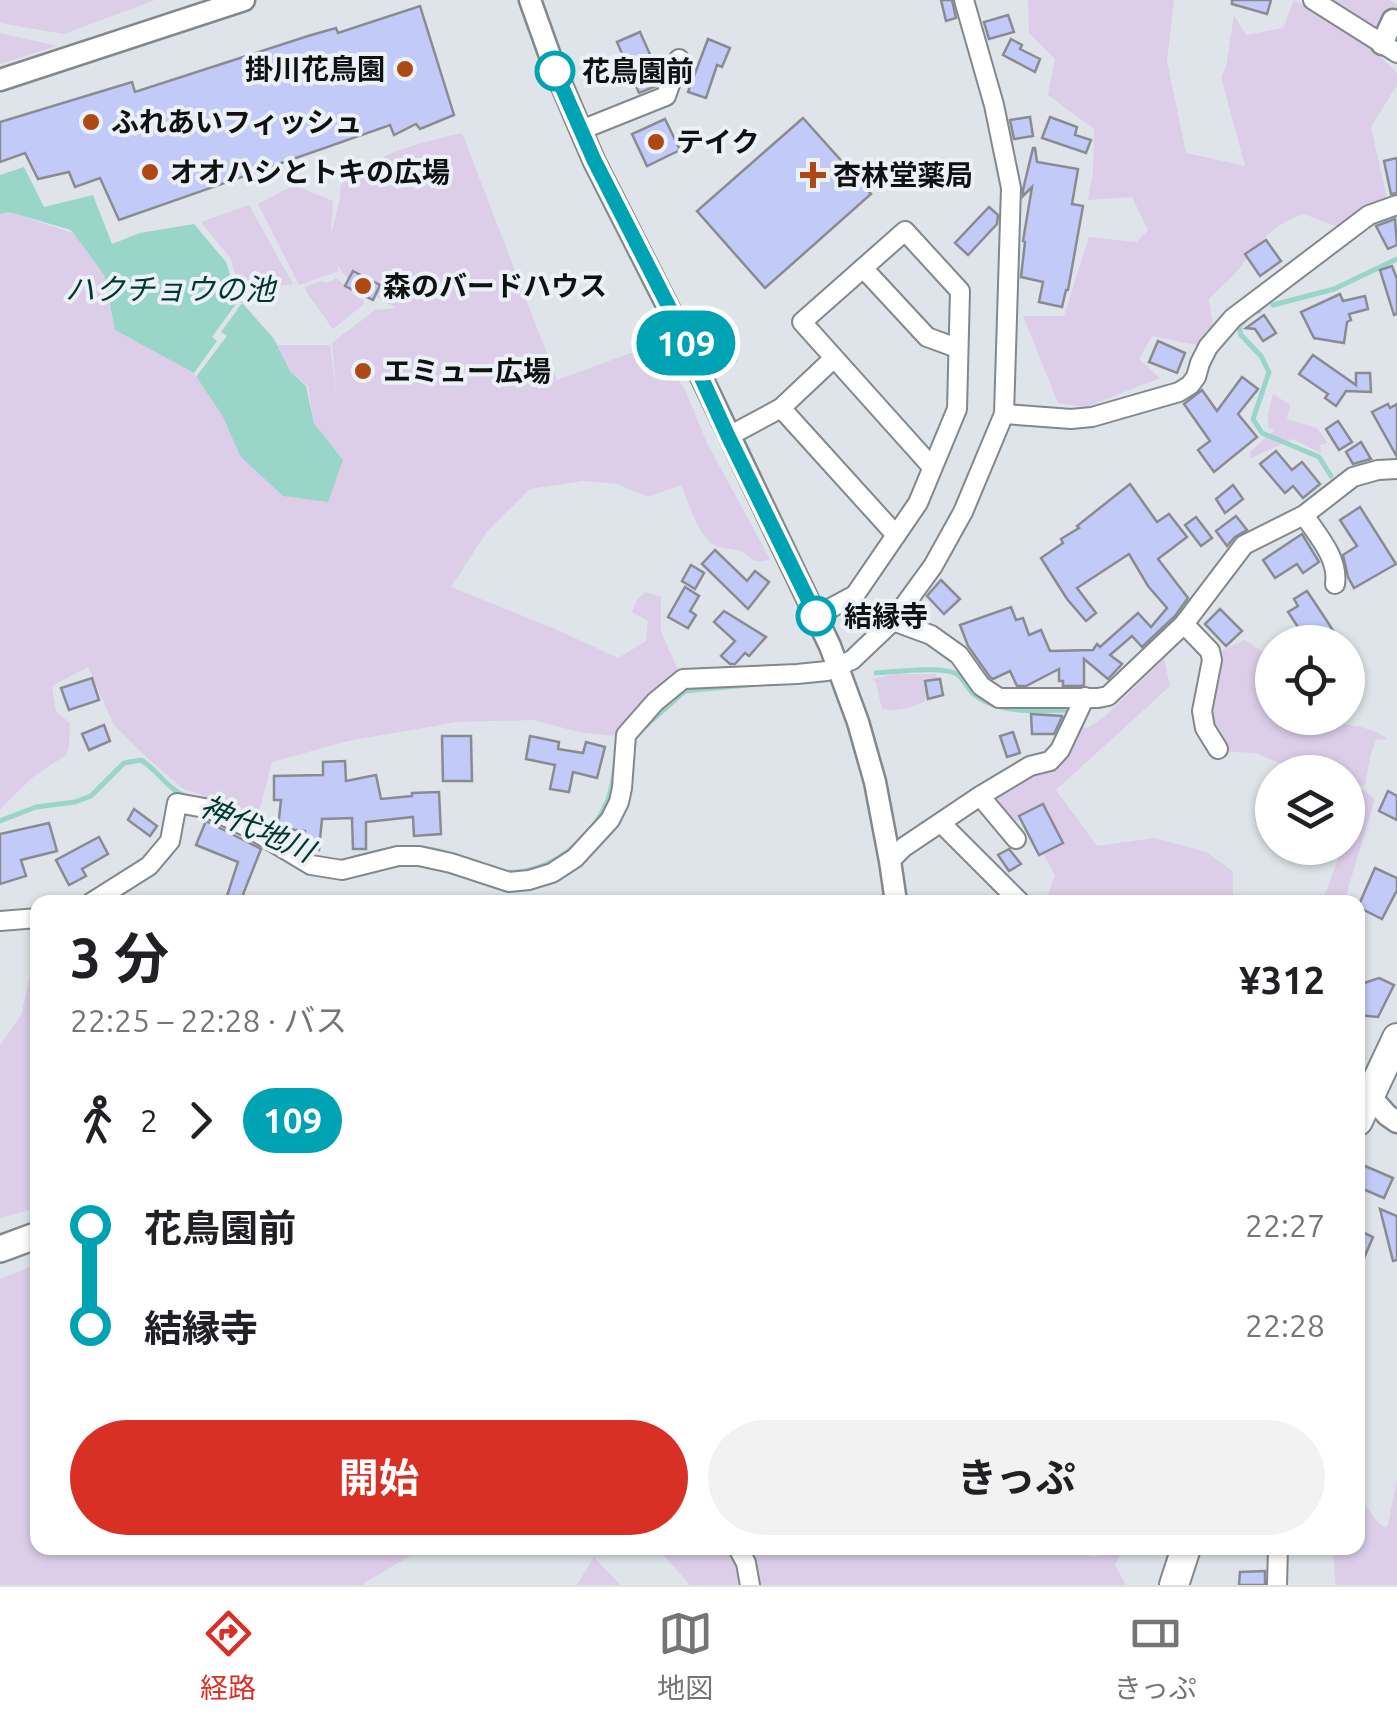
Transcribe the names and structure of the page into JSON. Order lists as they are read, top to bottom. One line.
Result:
{"water":["ハクチョウの池","神代地川"],"places":{"other":["掛川花鳥園","花鳥園前","ふれあいフィッシュ","テイク","オオハシとトキの広場","森のバードハウス","エミュー広場","結縁寺"],"health":["杏林堂薬局"]},"lines":["bus line 109"],"page":{"on_map":"109","heading":["3 分","22:25 – 22:28 · バス","¥312"],"legs":["2","109"],"list":[{"name":"花鳥園前","value":"22:27"},{"name":"結縁寺","value":"22:28"}],"buttons":["開始","きっぷ"],"tabs":["経路","地図","きっぷ"]}}
